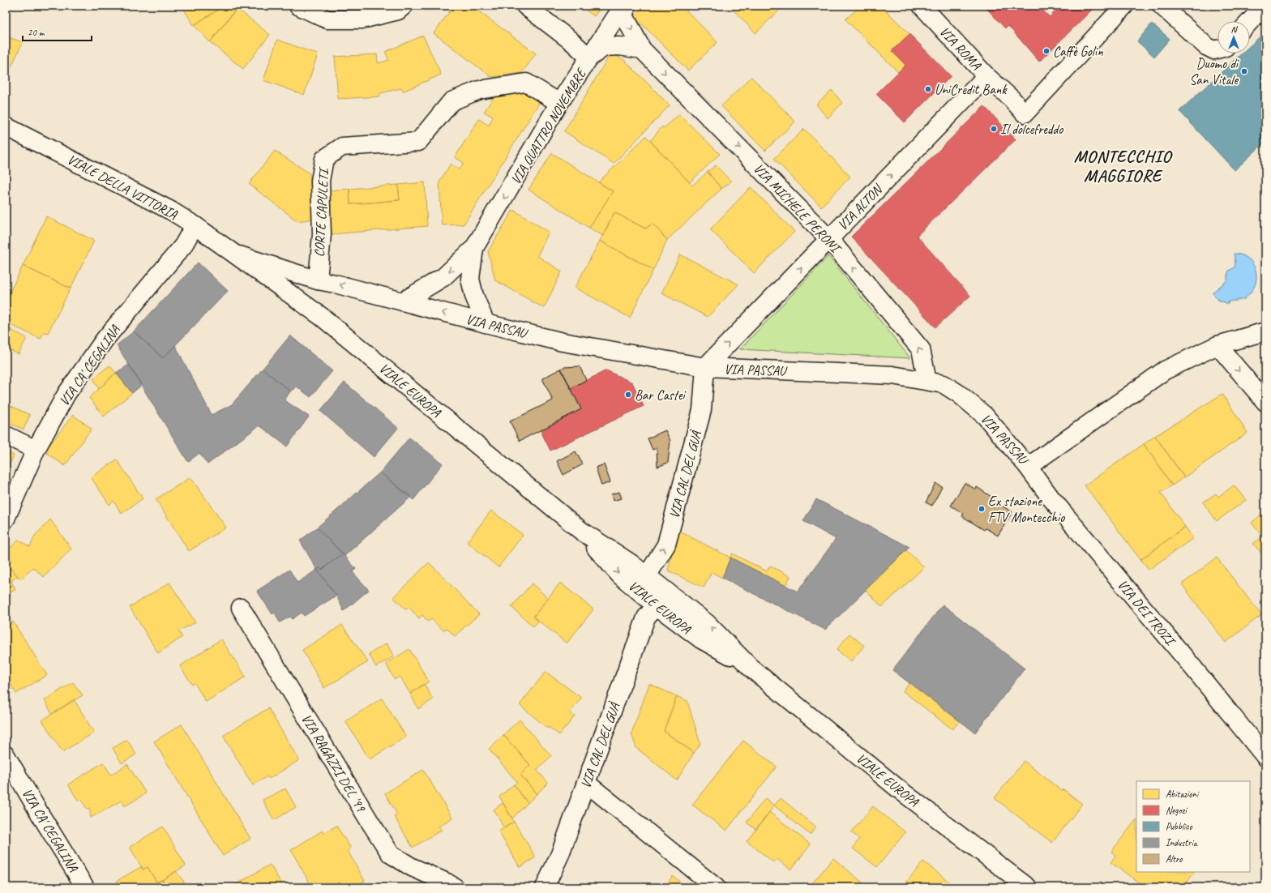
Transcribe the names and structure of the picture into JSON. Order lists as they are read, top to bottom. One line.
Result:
{"streets":{"street":["VIA ROMA","VIA QUATTRO NOVEMBRE","VIALE DELLA VITTORIA","VIA MICHELE PERONI","VIA ALTON","CORTE CAPULETI","VIA PASSAU","VIA CA' CEGALINA","VIALE EUROPA","VIA CAL DEL GUÀ","VIA DEI TROZI","VIA RAGAZZI DEL '99"]},"crossings":[["VIA ROMA","VIA ALTON"],["VIA QUATTRO NOVEMBRE","CORTE CAPULETI"],["VIA QUATTRO NOVEMBRE","VIA PASSAU"],["VIALE DELLA VITTORIA","VIA PASSAU"],["VIALE DELLA VITTORIA","VIA CA' CEGALINA"],["VIALE DELLA VITTORIA","VIALE EUROPA"],["VIA MICHELE PERONI","VIA ALTON"],["VIA MICHELE PERONI","VIA PASSAU"],["VIA ALTON","VIA PASSAU"],["VIA ALTON","VIA CAL DEL GUÀ"],["CORTE CAPULETI","VIA PASSAU"],["VIA PASSAU","VIALE EUROPA"],["VIA PASSAU","VIA CAL DEL GUÀ"],["VIA PASSAU","VIA DEI TROZI"],["VIALE EUROPA","VIA CAL DEL GUÀ"]],"one_way":["VIA QUATTRO NOVEMBRE","VIA ALTON","VIA CAL DEL GUÀ"],"districts":["MONTECCHIO MAGGIORE"],"places":["Caffè Golin","Duomo di San Vitale","UniCredit Bank","Il dolcefreddo","Bar Castei","Ex stazione FTV Montecchio"],"legend":["Abitazioni","Negozi","Pubblico","Industria","Altro"],"scale_bar":"20 m","north":"top"}
